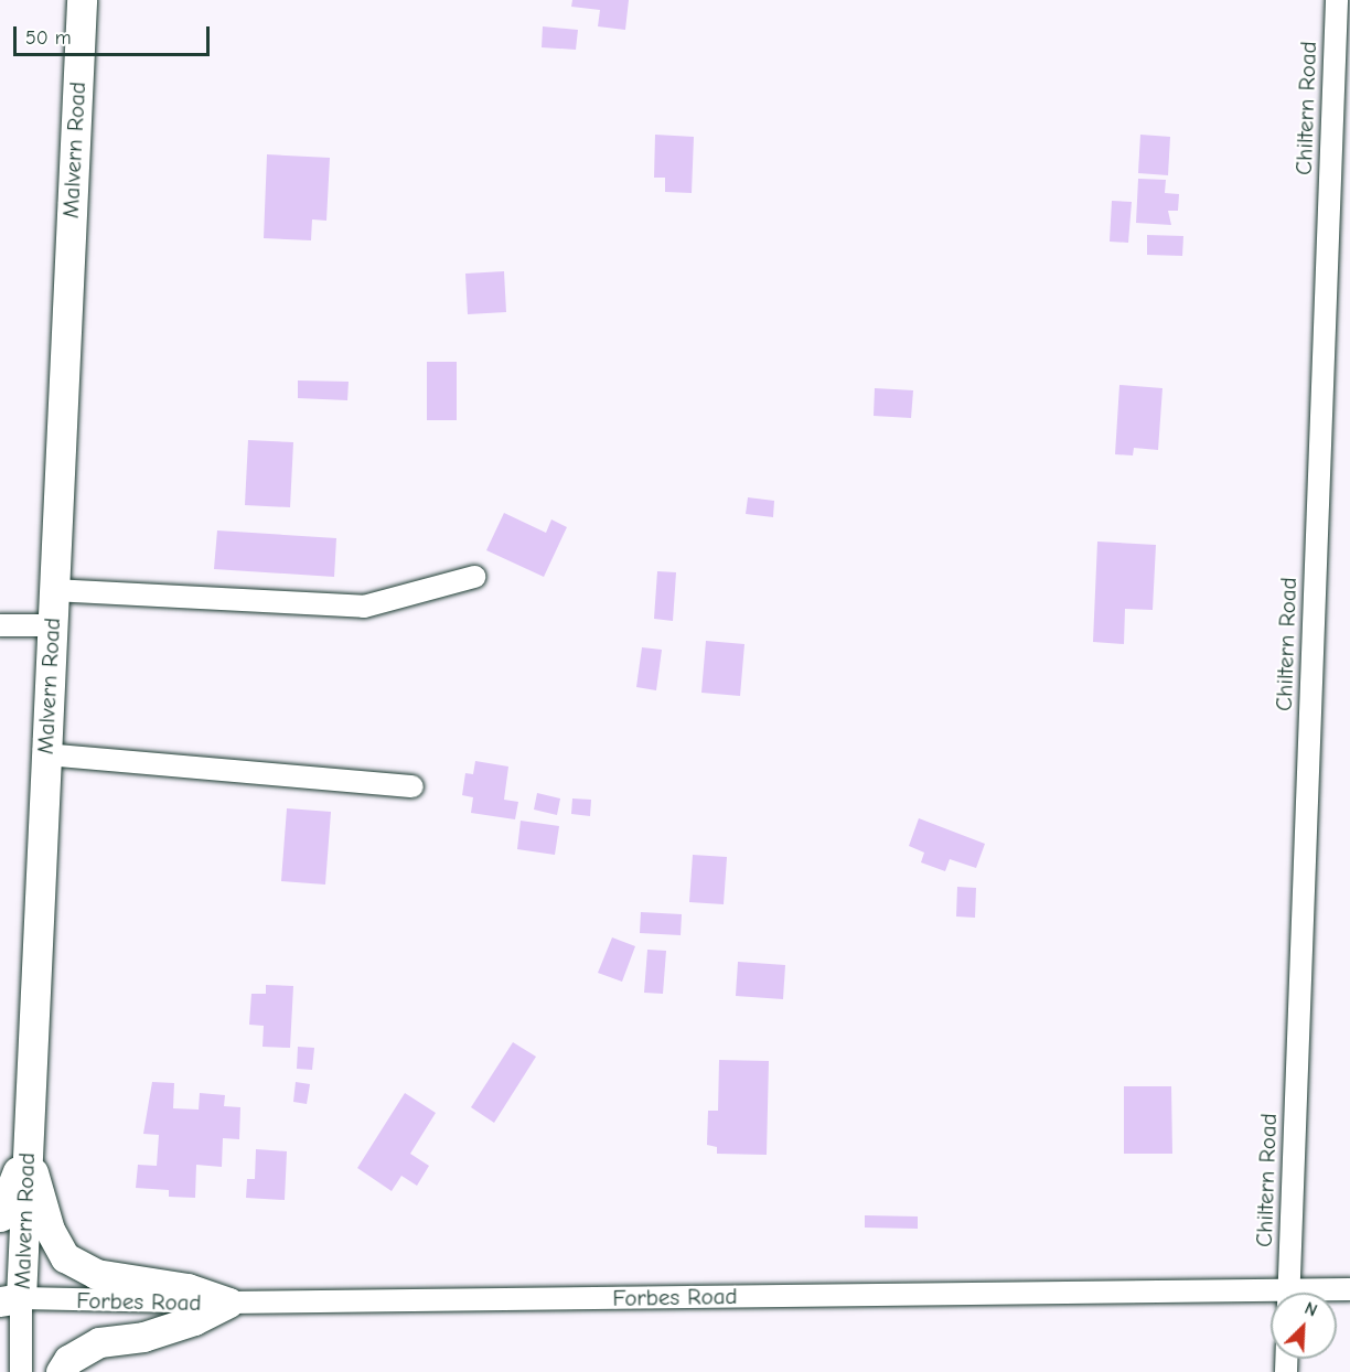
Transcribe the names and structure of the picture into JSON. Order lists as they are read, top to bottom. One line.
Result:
{"streets":{"main road":["Malvern Road"],"street":["Chiltern Road","Forbes Road"]},"crossings":[["Malvern Road","Forbes Road"]],"scale_bar":"50 m","north":"top right"}
